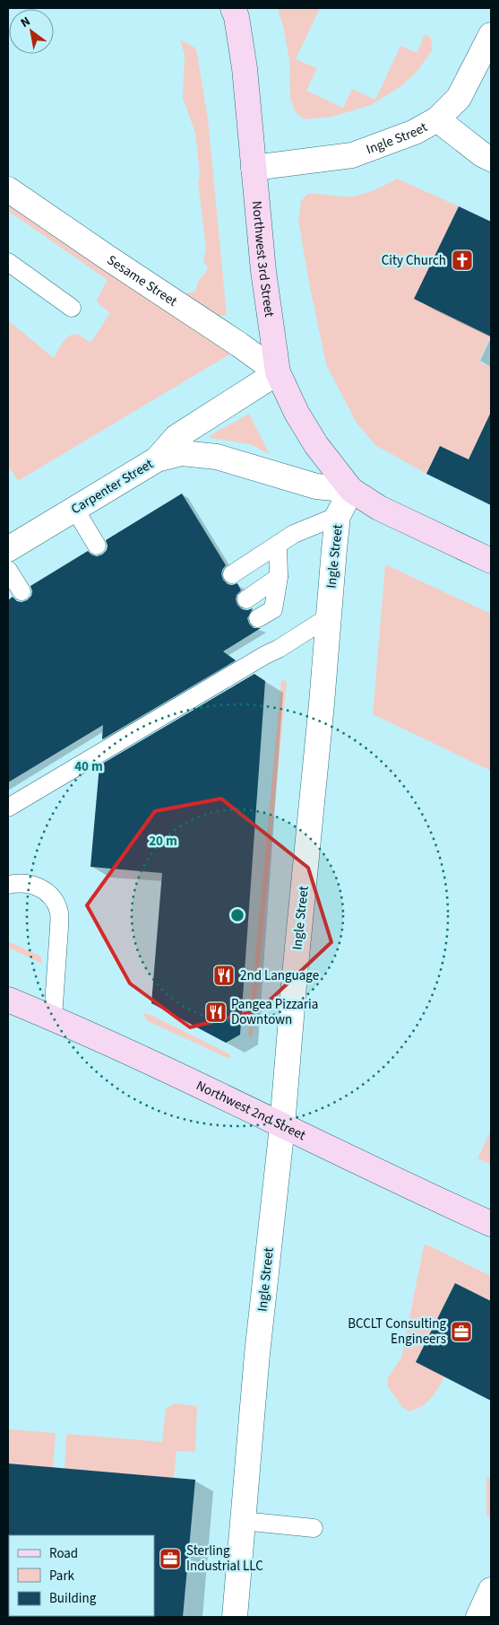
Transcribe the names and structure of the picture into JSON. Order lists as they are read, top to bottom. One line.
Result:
{"streets":{"main road":["Northwest 3rd Street","Northwest 2nd Street"],"street":["Ingle Street","Sesame Street","Carpenter Street"]},"crossings":[["Ingle Street","Northwest 3rd Street"],["Ingle Street","Northwest 2nd Street"],["Northwest 3rd Street","Sesame Street"],["Northwest 3rd Street","Carpenter Street"],["Sesame Street","Carpenter Street"]],"places":{"church":["City Church"],"restaurant":["2nd Language","Pangea Pizzaria Downtown"],"office":["BCCLT Consulting Engineers","Sterling Industrial LLC"]},"legend":["Road","Park","Building"],"north":"top left","rings":["40 m","20 m"]}
